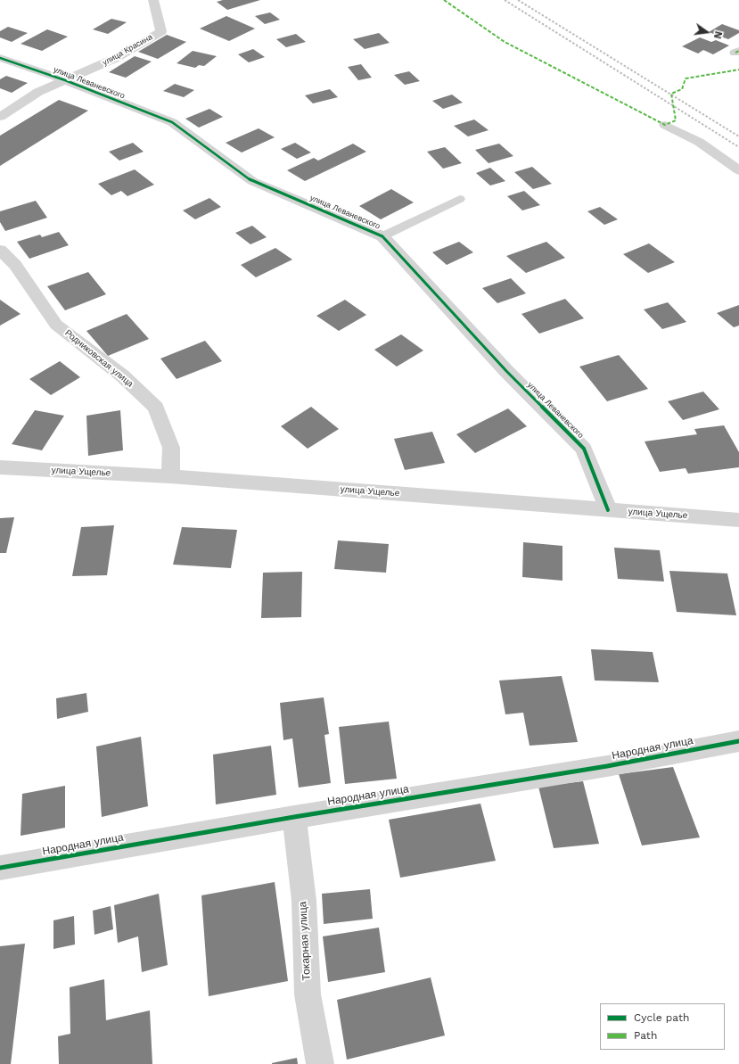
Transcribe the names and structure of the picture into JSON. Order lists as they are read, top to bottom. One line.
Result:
{"streets":{"street":["улица Красина","улица Леваневского","Родниковская улица","улица Ущелье","Народная улица","Токарная улица"]},"crossings":[["улица Красина","улица Леваневского"],["улица Леваневского","улица Ущелье"],["Родниковская улица","улица Ущелье"],["Народная улица","Токарная улица"]],"legend":["Cycle path","Path"],"north":"right"}
